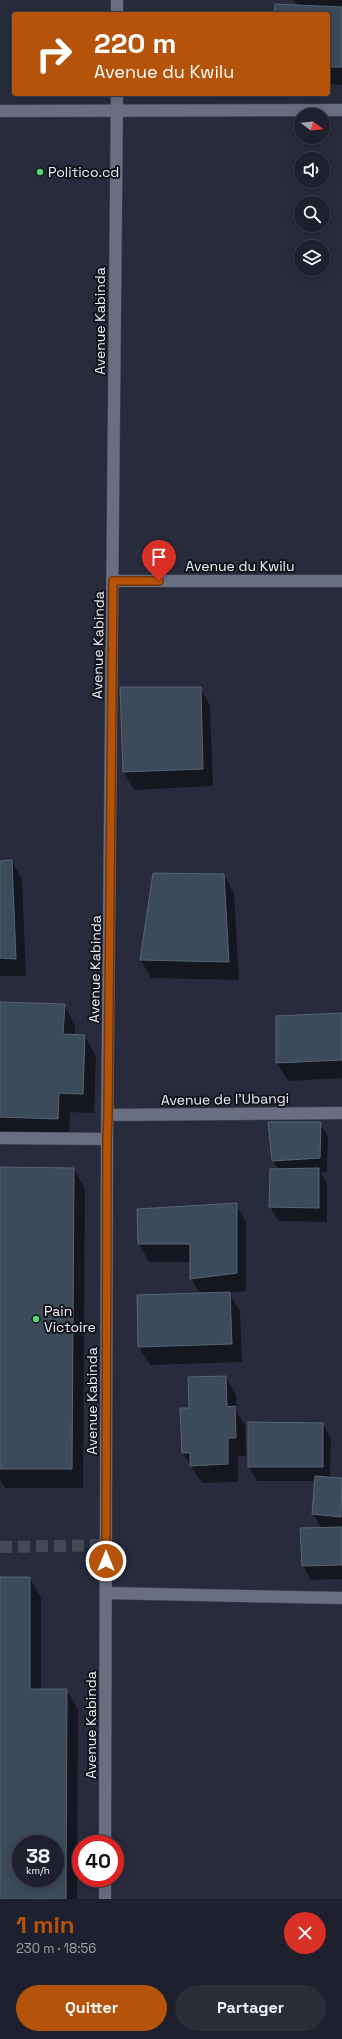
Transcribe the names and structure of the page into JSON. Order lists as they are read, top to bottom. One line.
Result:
{"streets":{"street":["Avenue Kabinda","Avenue du Kwilu","Avenue de l'Ubangi"]},"crossings":[["Avenue Kabinda","Avenue du Kwilu"],["Avenue Kabinda","Avenue de l'Ubangi"]],"places":["Politico.cd","Pain Victoire"],"north":"right","page":{"turn":["220 m","Avenue du Kwilu"],"speed":"38 km/h","limit":"40","heading":["1 min","230 m · 18:56"],"buttons":["Quitter","Partager"]}}
